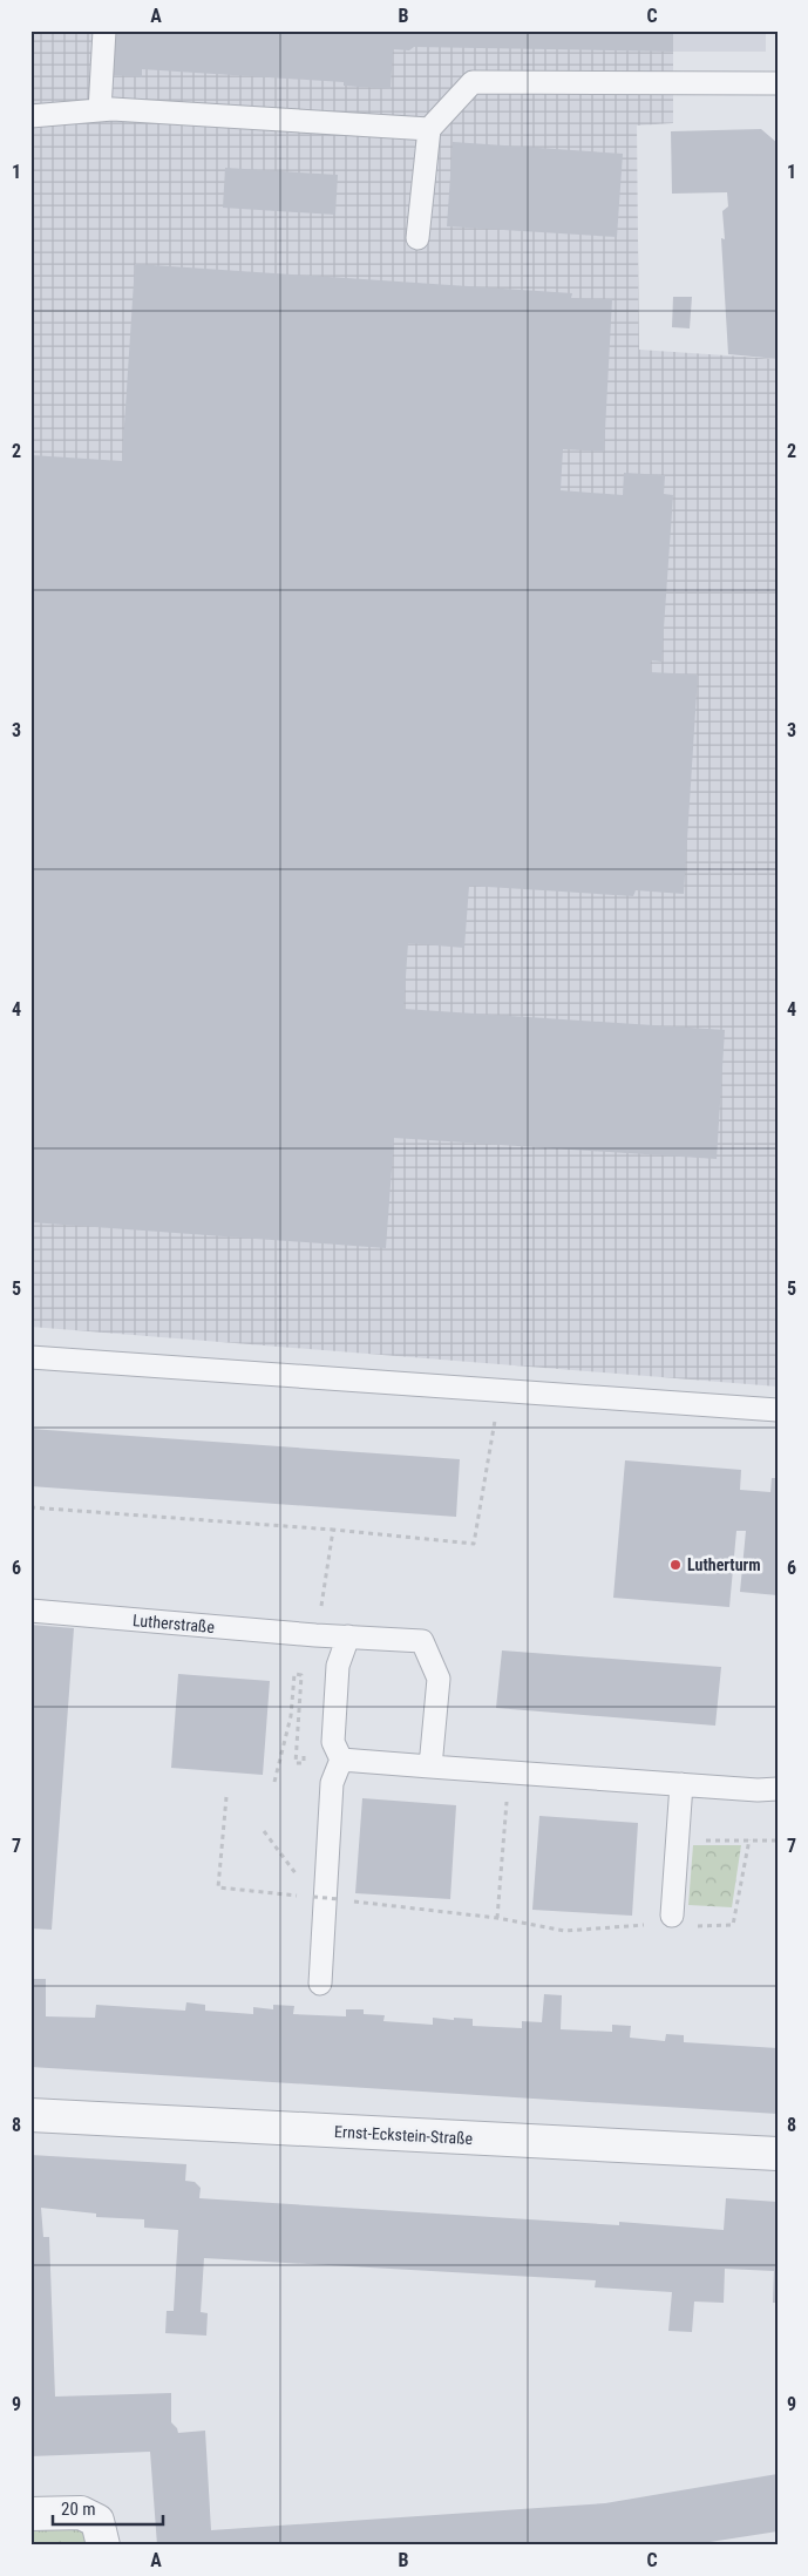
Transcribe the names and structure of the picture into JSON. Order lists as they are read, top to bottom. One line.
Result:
{"streets":{"street":["Ernst-Eckstein-Straße"],"lane":["Lutherstraße"]},"places":["Lutherturm"],"scale_bar":"20 m","grid":{"columns":["A","B","C"],"rows":["1","2","3","4","5","6","7","8","9"]}}
